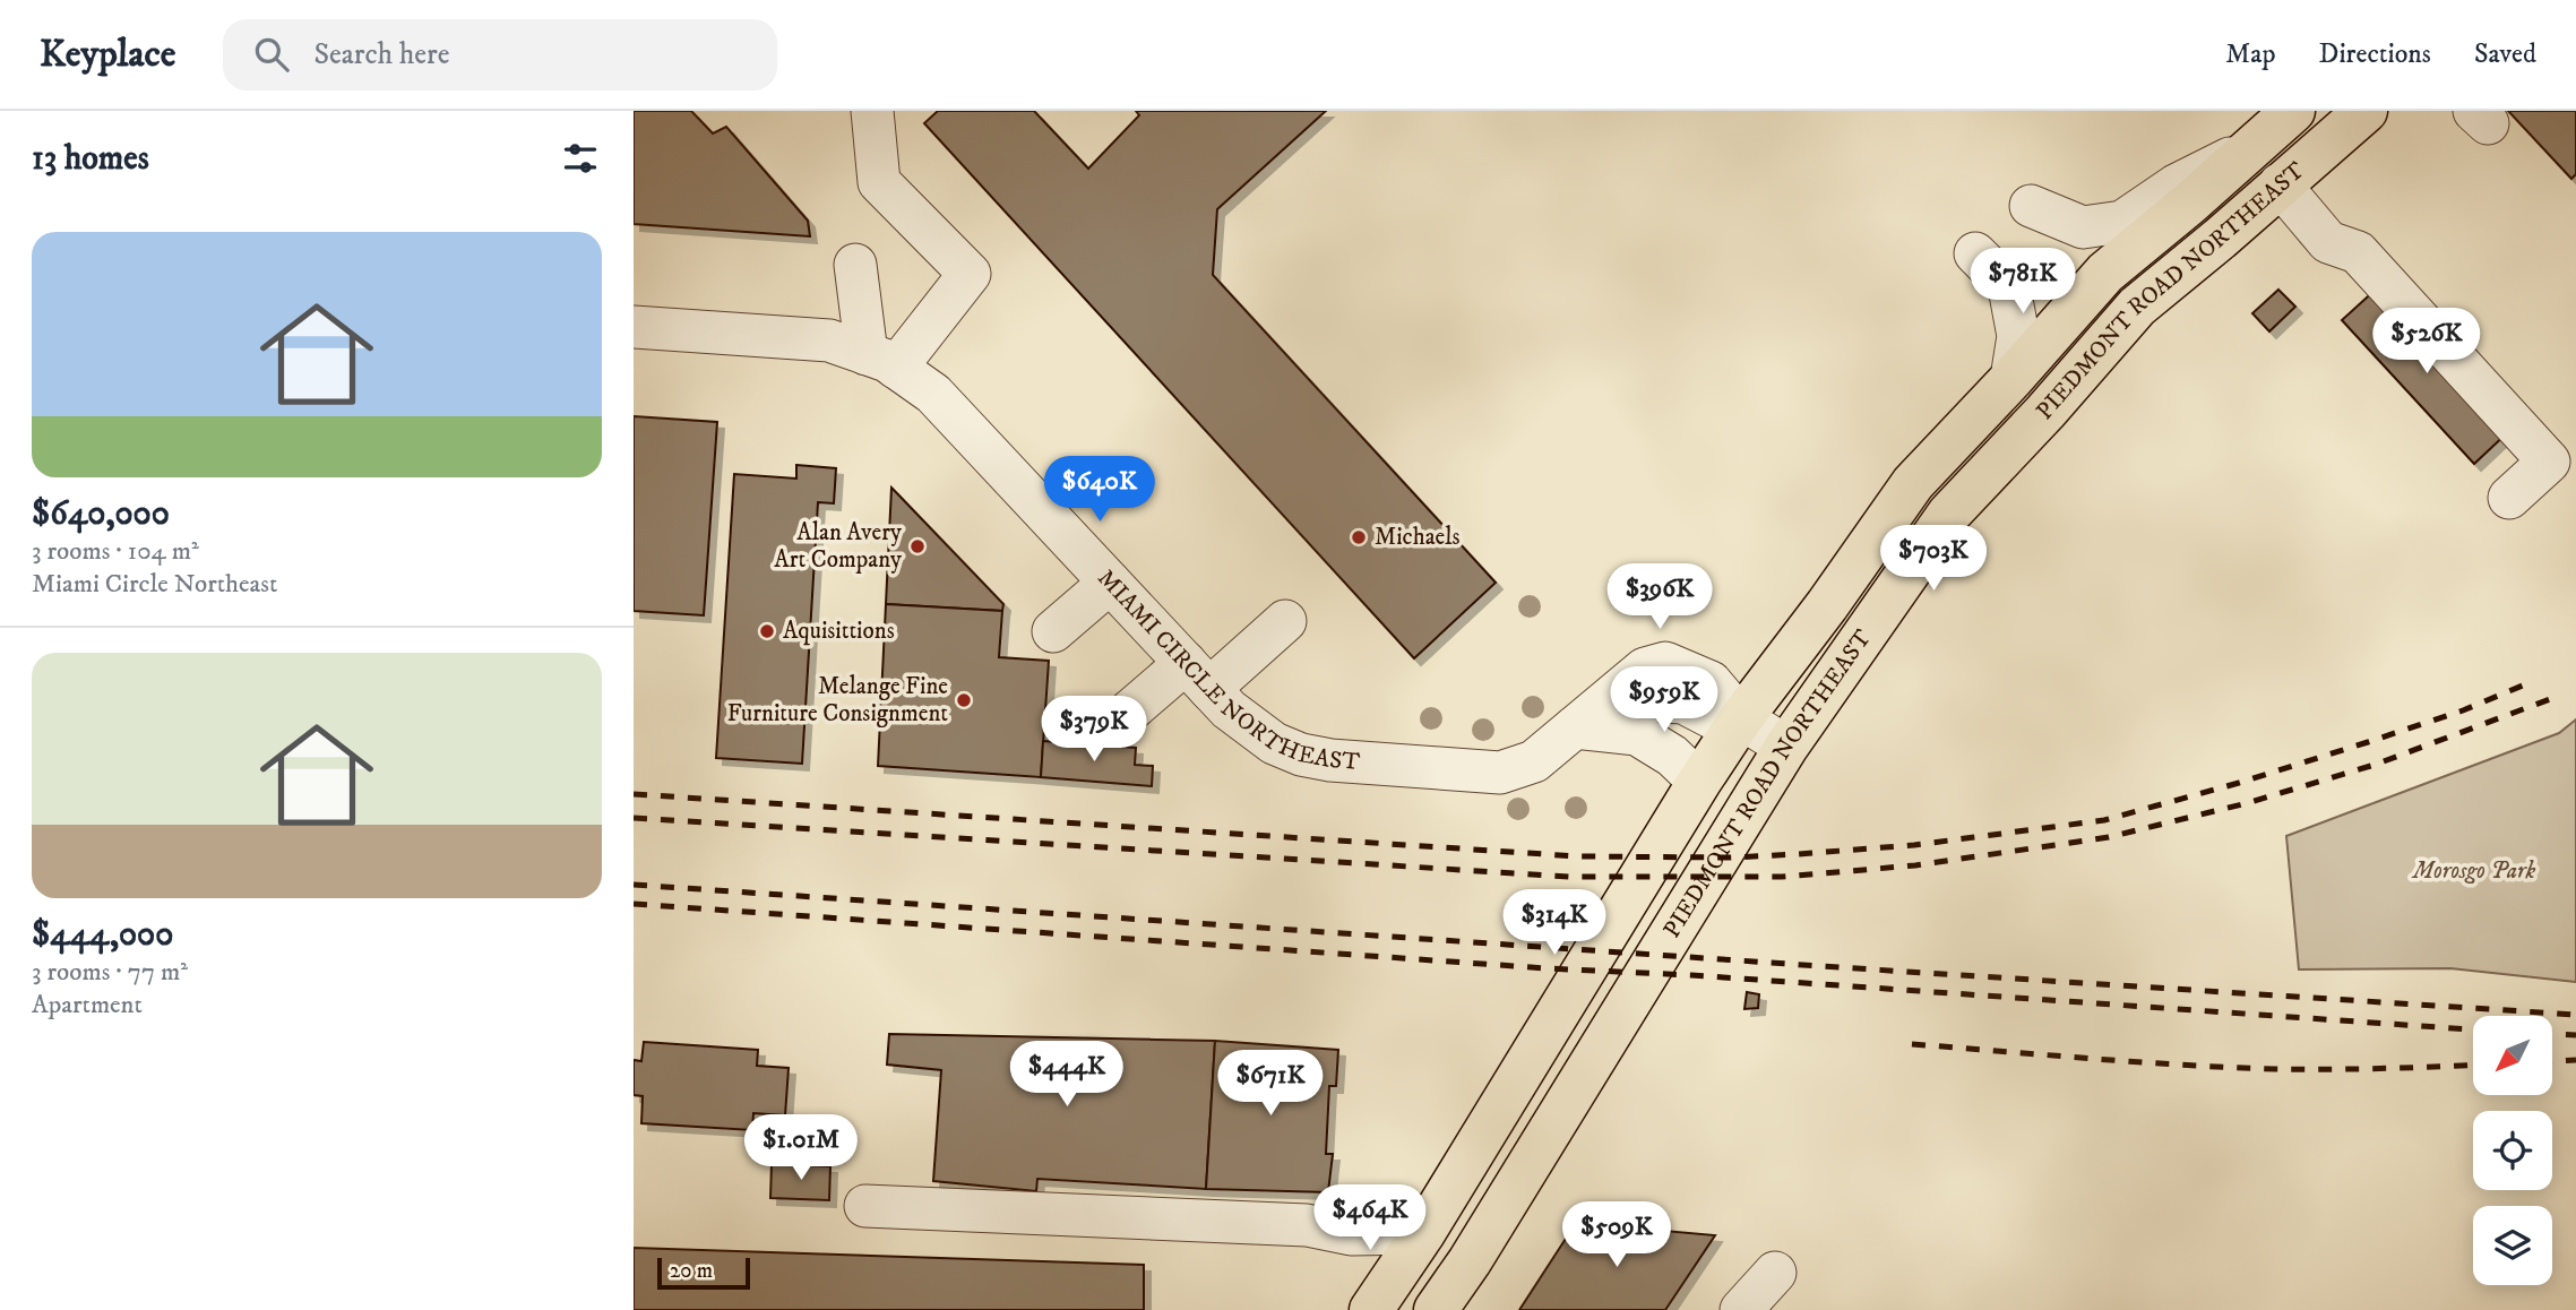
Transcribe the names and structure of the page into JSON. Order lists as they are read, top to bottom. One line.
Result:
{"streets":{"main road":["PIEDMONT ROAD NORTHEAST"],"street":["MIAMI CIRCLE NORTHEAST"]},"crossings":[["PIEDMONT ROAD NORTHEAST","MIAMI CIRCLE NORTHEAST"]],"parks":["Morosgo Park"],"places":["Michaels","Alan Avery Art Company","Aquisittions","Melange Fine Furniture Consignment"],"scale_bar":"20 m","north":"bottom left","page":{"header":"Keyplace","search":"Search here","nav":["Map","Directions","Saved"],"heading":"13 homes","list":[{"name":"$640,000","note":"3 rooms · 104 m² · Miami Circle Northeast"},{"name":"$444,000","note":"3 rooms · 77 m² · Apartment"}],"price":["$781K","$526K","$640K","$703K","$396K","$959K","$379K","$314K","$444K","$671K","$1.01M","$464K","$509K"],"scale":"20 m"}}
